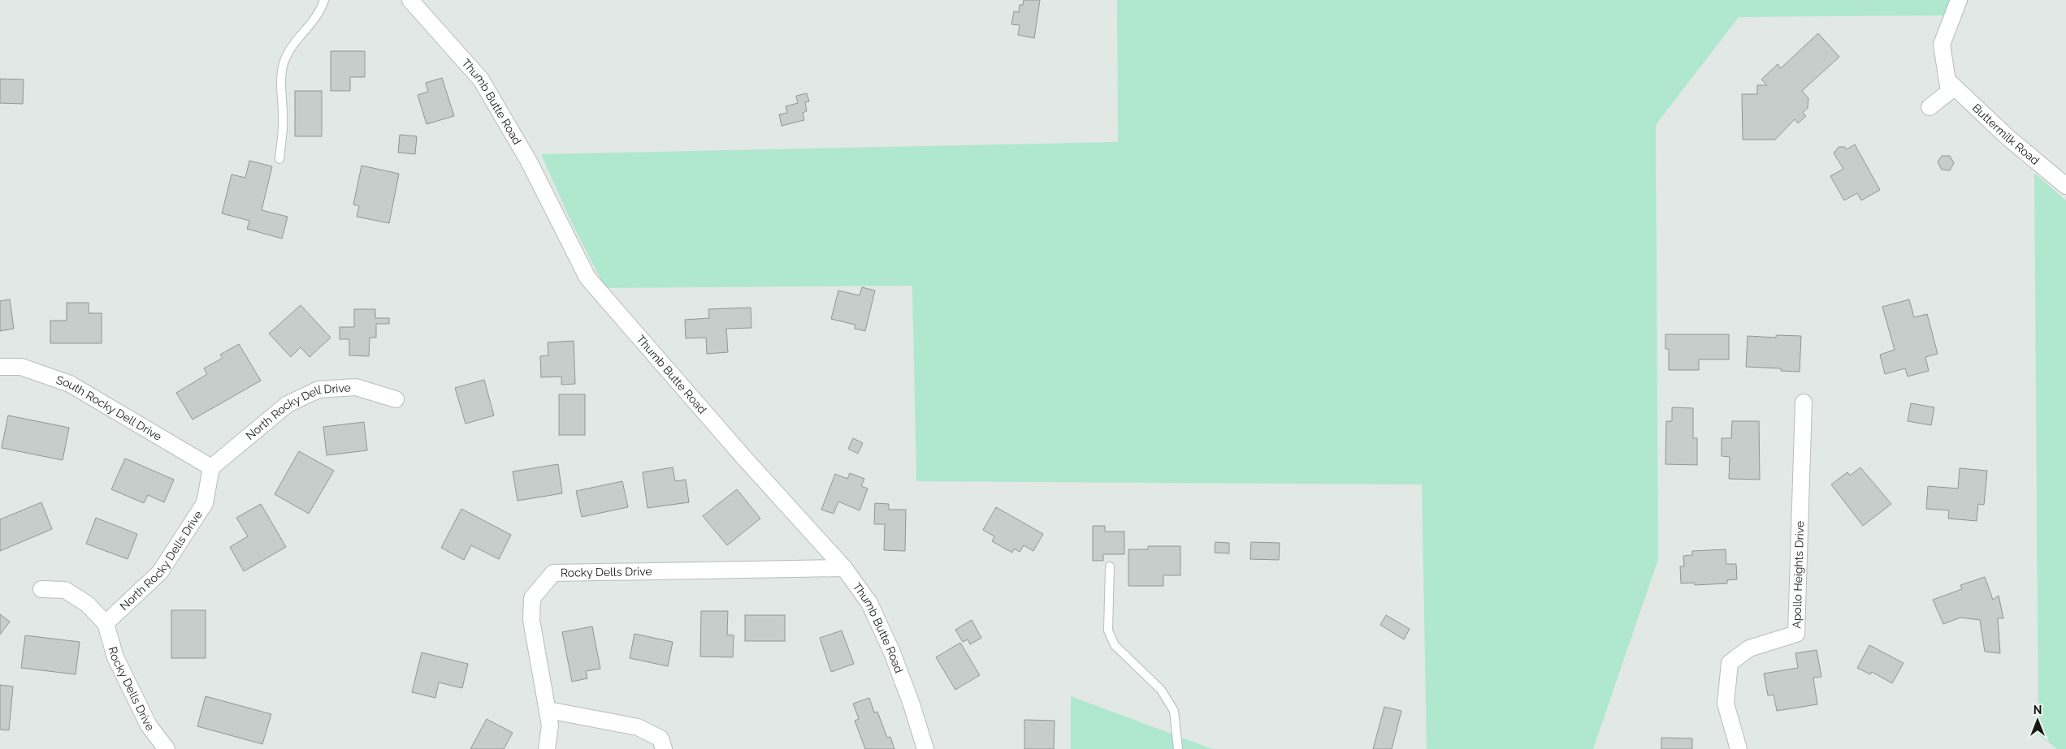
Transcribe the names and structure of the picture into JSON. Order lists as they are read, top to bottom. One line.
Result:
{"streets":{"street":["Thumb Butte Road","Buttermilk Road","South Rocky Dell Drive","North Rocky Dell Drive","North Rocky Dells Drive","Rocky Dells Drive","Apollo Heights Drive"]},"crossings":[["Thumb Butte Road","Rocky Dells Drive"],["South Rocky Dell Drive","North Rocky Dell Drive"],["South Rocky Dell Drive","North Rocky Dells Drive"],["North Rocky Dell Drive","North Rocky Dells Drive"],["North Rocky Dells Drive","Rocky Dells Drive"]],"north":"top"}
